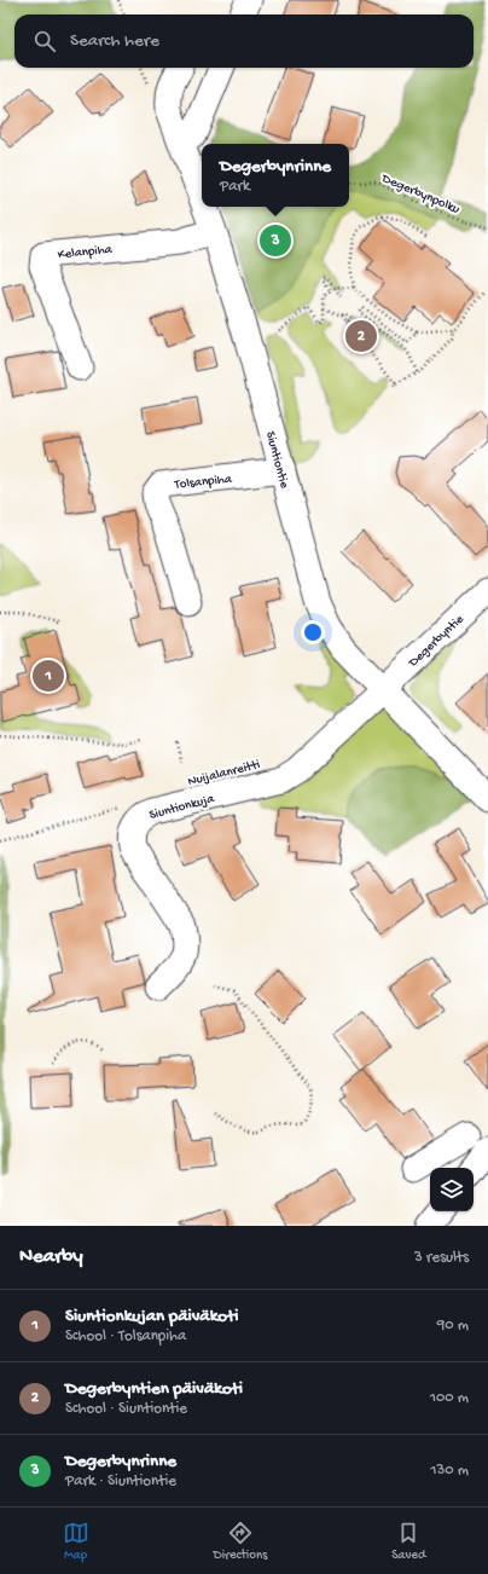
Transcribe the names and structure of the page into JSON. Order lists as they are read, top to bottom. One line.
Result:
{"streets":{"street":["Kelanpiha","Siuntiontie","Tolsanpiha","Degerbyntie","Siuntionkuja"],"path":["Degerbynpolku"]},"crossings":[["Kelanpiha","Siuntiontie"],["Siuntiontie","Tolsanpiha"],["Siuntiontie","Degerbyntie"],["Siuntiontie","Siuntionkuja"],["Degerbyntie","Siuntionkuja"]],"page":{"search":"Search here","popup":["Degerbynrinne","Park"],"pins":["3","2","1"],"heading":["Nearby","3 results"],"list":[{"mark":"1","name":"Siuntionkujan päiväkoti","note":"School · Tolsanpiha","value":"90 m"},{"mark":"2","name":"Degerbyntien päiväkoti","note":"School · Siuntiontie","value":"100 m"},{"mark":"3","name":"Degerbynrinne","note":"Park · Siuntiontie","value":"130 m"}],"nav":["Map","Directions","Saved"]}}
